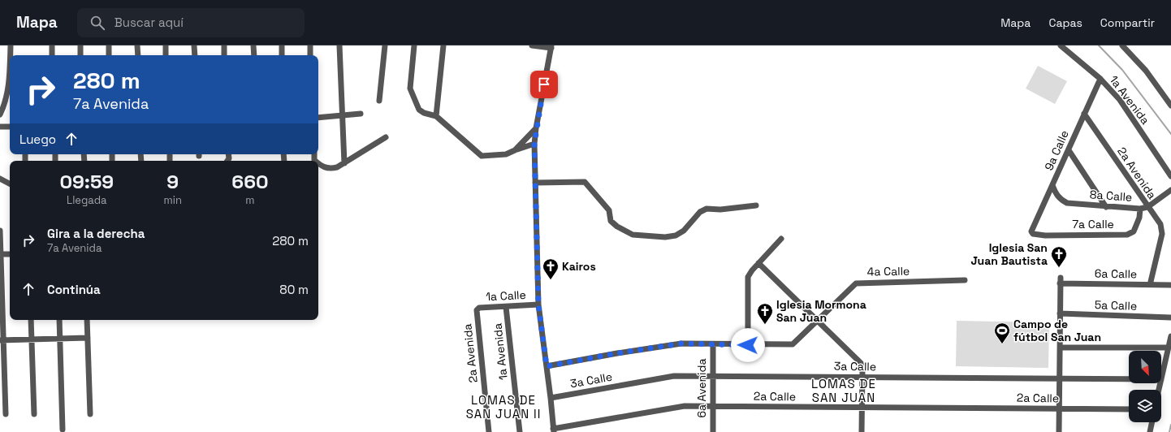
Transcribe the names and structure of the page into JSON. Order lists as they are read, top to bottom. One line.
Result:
{"streets":{"street":["1a Avenida","9a Calle","2a Avenida","8a Calle","7a Calle","4a Calle","6a Calle","1a Calle","5a Calle","3a Calle","6a Avenida","2a Calle"]},"crossings":[["1a Avenida","9a Calle"],["1a Avenida","1a Calle"],["9a Calle","2a Avenida"],["9a Calle","8a Calle"],["9a Calle","7a Calle"],["2a Avenida","8a Calle"],["2a Avenida","6a Calle"],["2a Avenida","1a Calle"],["8a Calle","7a Calle"],["4a Calle","6a Avenida"],["6a Calle","5a Calle"],["3a Calle","6a Avenida"],["6a Avenida","2a Calle"]],"districts":["LOMAS DE SAN JUAN","LOMAS DE SAN JUAN II"],"places":{"church":["Iglesia San Juan Bautista","Kairos","Iglesia Mormona San Juan"],"sports":["Campo de fútbol San Juan"]},"north":"bottom right","page":{"header":"Mapa","search":"Buscar aquí","nav":["Mapa","Capas","Compartir"],"turn":["280 m","7a Avenida"],"then":"Luego","eta":["09:59","Llegada","9","min","660","m"],"list":[{"name":"Gira a la derecha","note":"7a Avenida","value":"280 m"},{"name":"Continúa","value":"80 m"}]}}
